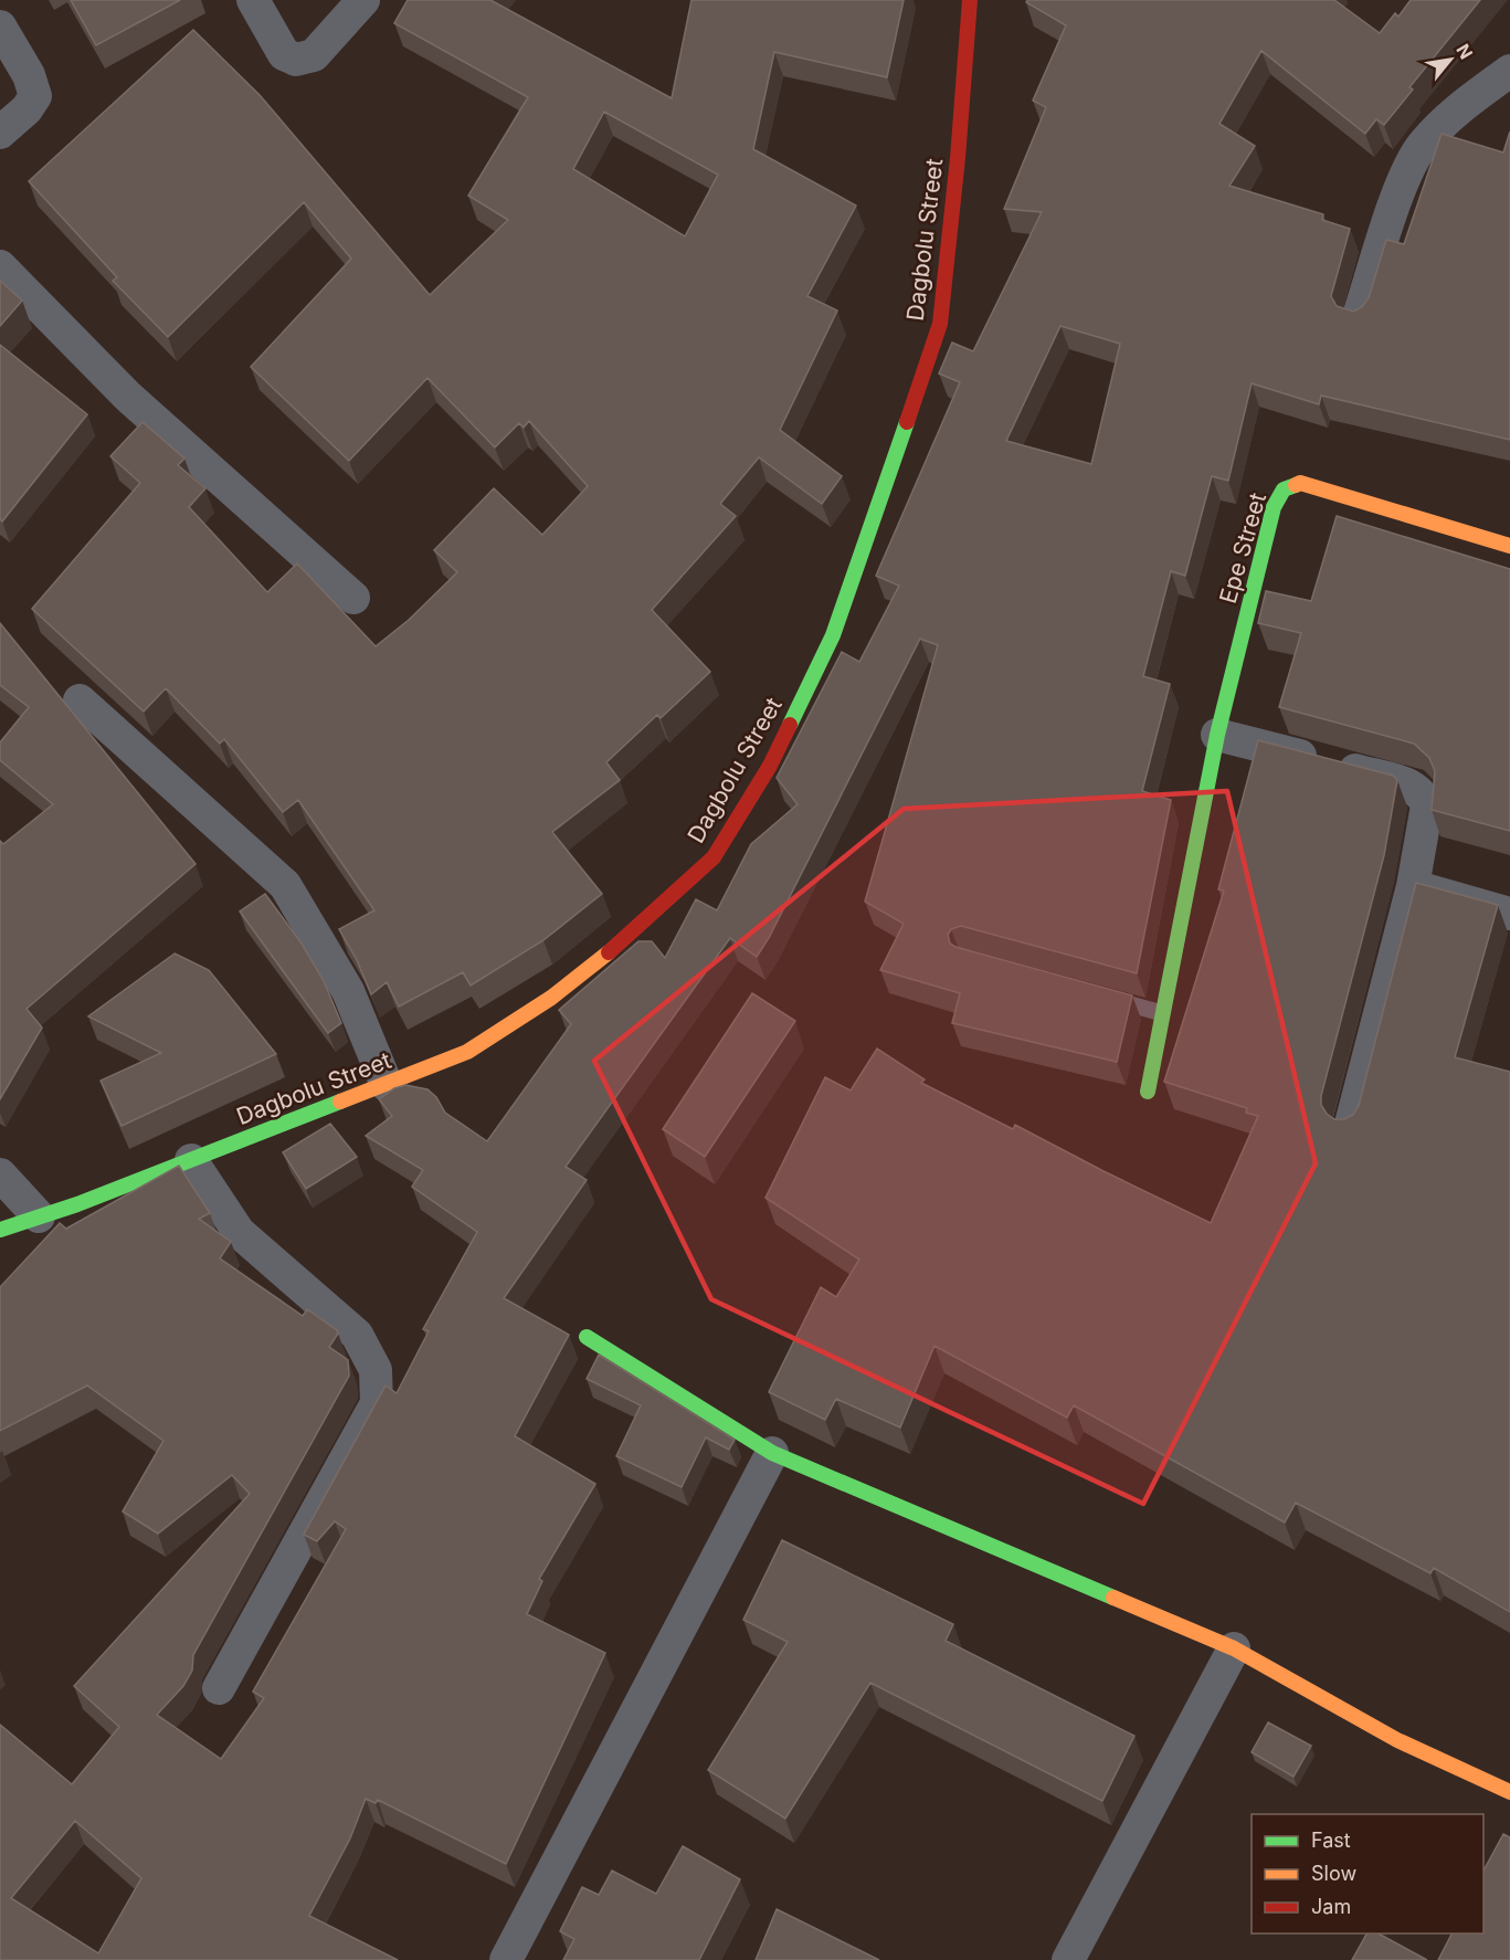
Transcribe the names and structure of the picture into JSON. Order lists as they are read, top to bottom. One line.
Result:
{"streets":{"street":["Dagbolu Street","Epe Street"]},"legend":["Fast","Slow","Jam"],"north":"top right"}
